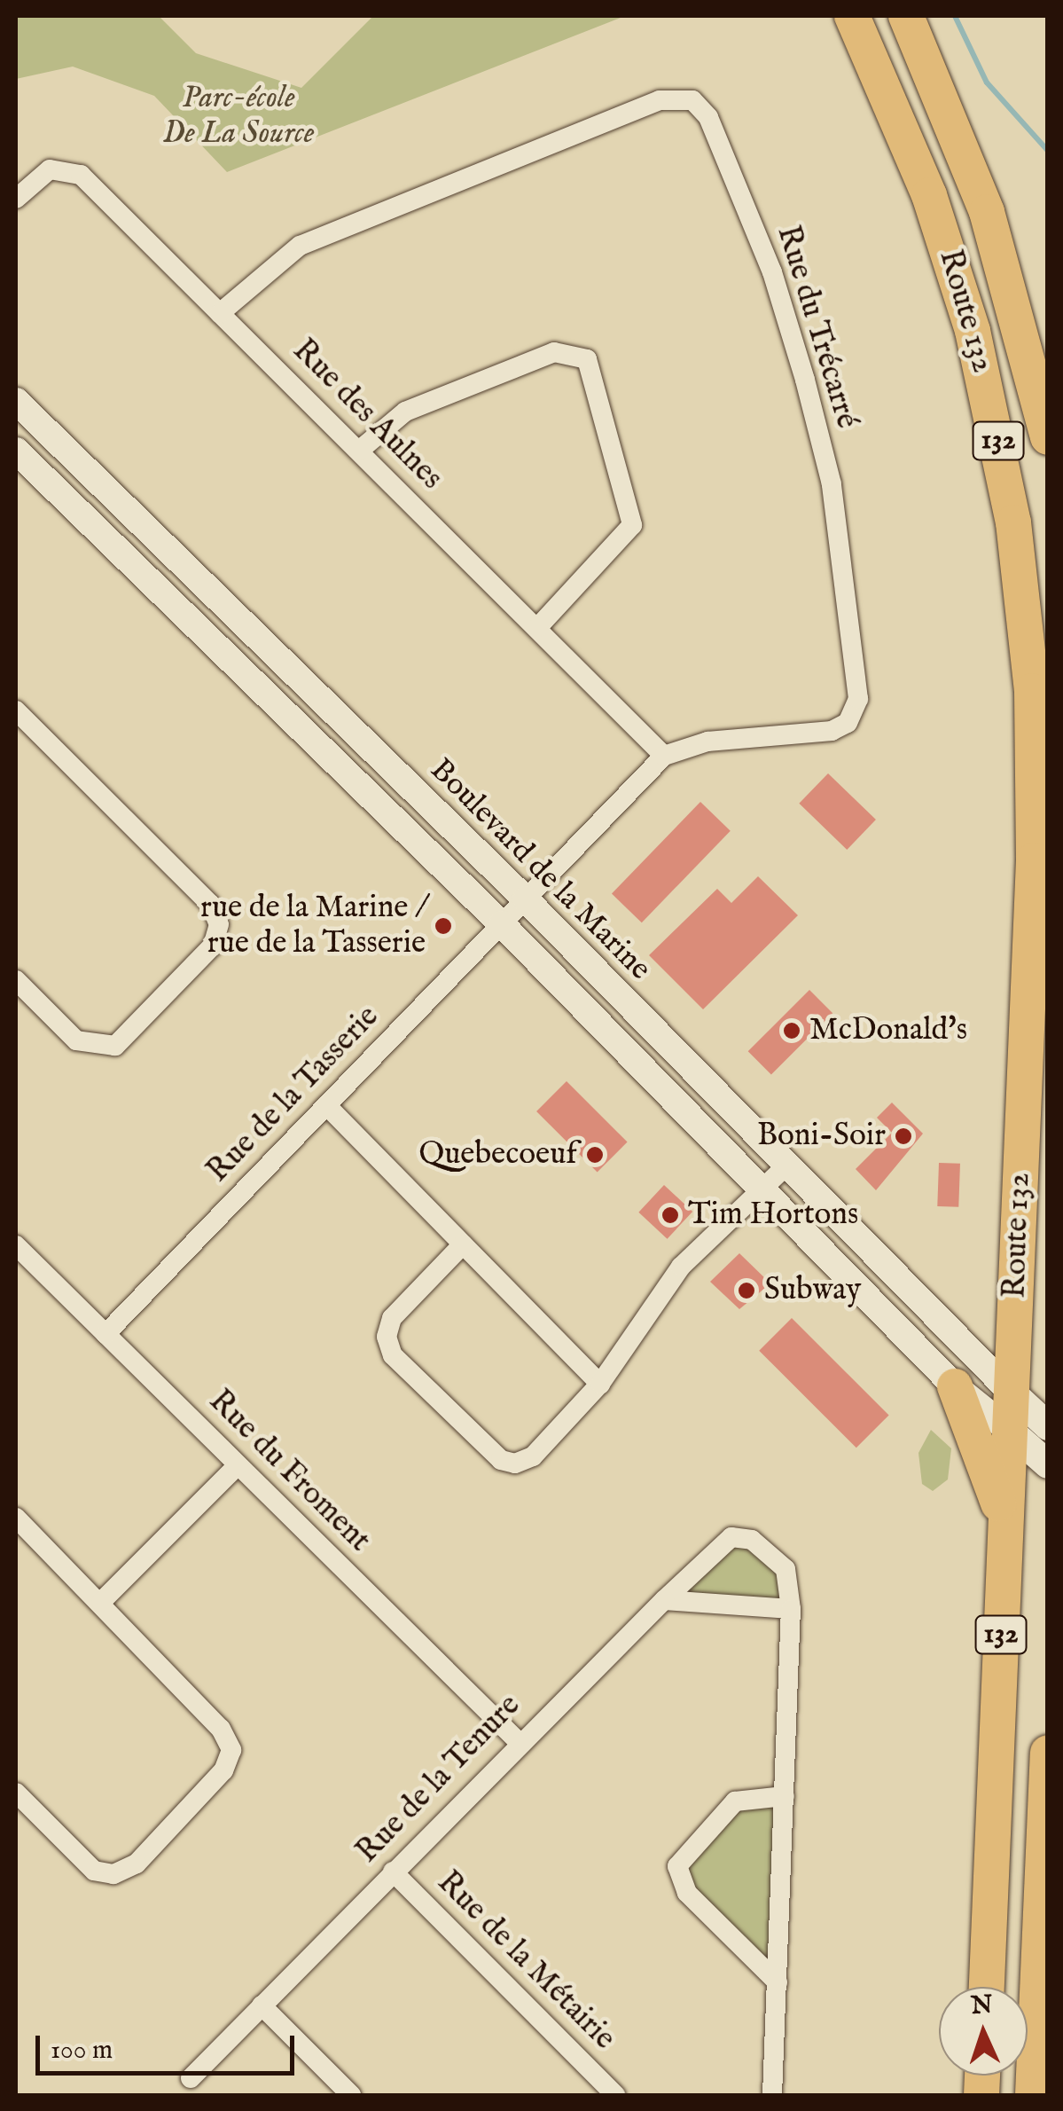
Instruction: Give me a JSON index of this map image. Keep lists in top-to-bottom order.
{
  "streets": {
    "highway": ["Route 132", "132"],
    "street": [
      "Rue du Trécarré",
      "Rue des Aulnes",
      "Boulevard de la Marine",
      "Rue de la Tasserie",
      "Rue du Froment",
      "Rue de la Tenure",
      "Rue de la Métairie"
    ]
  },
  "crossings": [
    ["Route 132", "Boulevard de la Marine"],
    ["Rue du Trécarré", "Rue des Aulnes"],
    ["Rue du Trécarré", "Boulevard de la Marine"],
    ["Rue du Trécarré", "Rue de la Tasserie"],
    ["Boulevard de la Marine", "Rue de la Tasserie"],
    ["Rue de la Tasserie", "Rue du Froment"],
    ["Rue du Froment", "Rue de la Tenure"],
    ["Rue de la Tenure", "Rue de la Métairie"]
  ],
  "parks": ["Parc-école De La Source"],
  "places": [
    "rue de la Marine / rue de la Tasserie",
    "McDonald's",
    "Boni-Soir",
    "Quebecoeuf",
    "Tim Hortons",
    "Subway"
  ],
  "scale_bar": "100 m",
  "north": "top"
}
